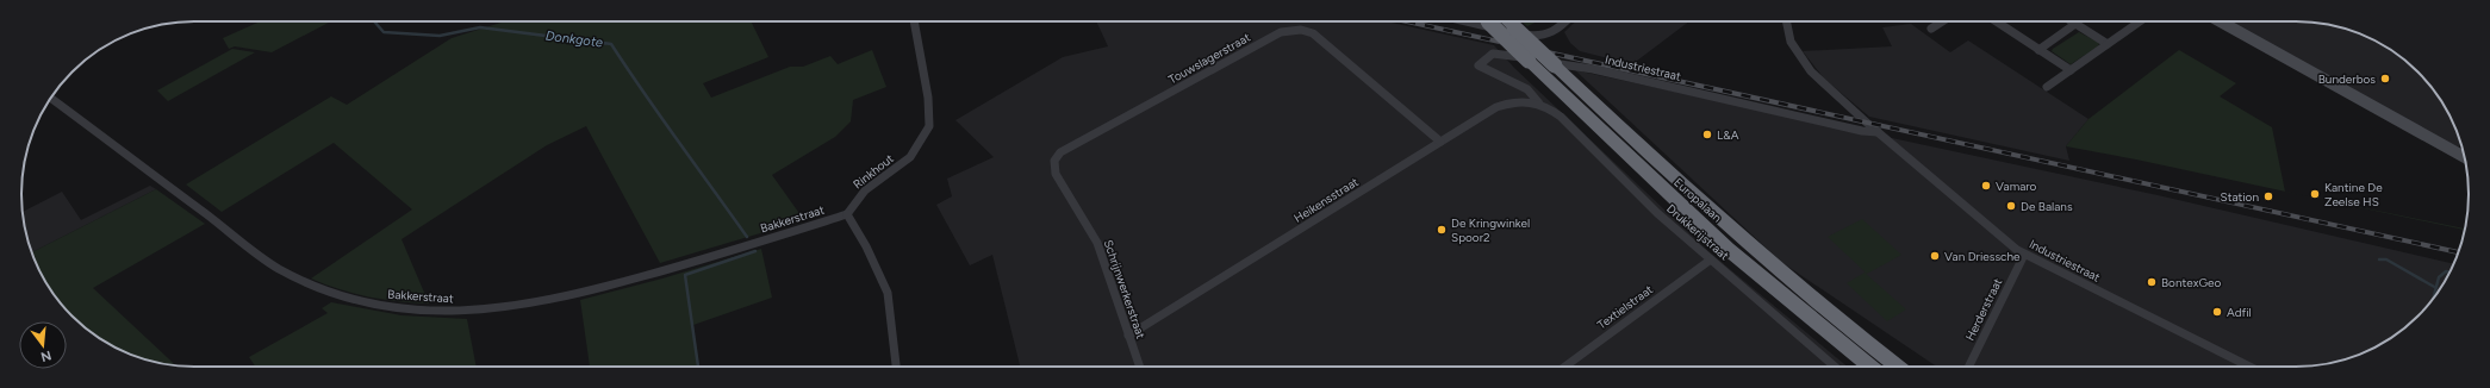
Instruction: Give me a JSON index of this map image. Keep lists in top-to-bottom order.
{
  "streets": {
    "highway": ["Europalaan"],
    "street": [
      "Touwslagerstraat",
      "Industriestraat",
      "Rinkhout",
      "Heikensstraat",
      "Bakkerstraat",
      "Drukkerijstraat",
      "Schrijnwerkerstraat",
      "Textielstraat",
      "Herderstraat"
    ]
  },
  "crossings": [
    ["Touwslagerstraat", "Heikensstraat"],
    ["Touwslagerstraat", "Schrijnwerkerstraat"],
    ["Industriestraat", "Heikensstraat"],
    ["Industriestraat", "Drukkerijstraat"],
    ["Industriestraat", "Herderstraat"],
    ["Rinkhout", "Bakkerstraat"],
    ["Heikensstraat", "Drukkerijstraat"],
    ["Heikensstraat", "Schrijnwerkerstraat"],
    ["Drukkerijstraat", "Textielstraat"]
  ],
  "water": ["Donkgote"],
  "places": [
    "Bunderbos",
    "L&A",
    "Vamaro",
    "Kantine De Zeelse HS",
    "Station",
    "De Balans",
    "De Kringwinkel Spoor2",
    "Van Driessche",
    "BontexGeo",
    "Adfil"
  ],
  "north": "bottom"
}
